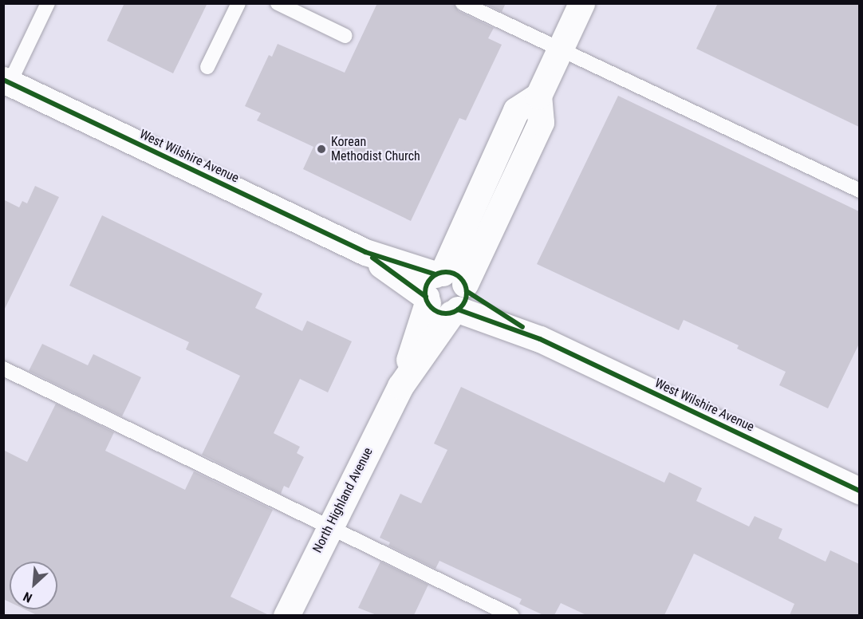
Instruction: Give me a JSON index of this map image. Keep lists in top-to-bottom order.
{
  "streets": {
    "street": ["West Wilshire Avenue", "North Highland Avenue"]
  },
  "crossings": [
    ["West Wilshire Avenue", "North Highland Avenue"]
  ],
  "places": ["Korean Methodist Church"],
  "north": "bottom left"
}
